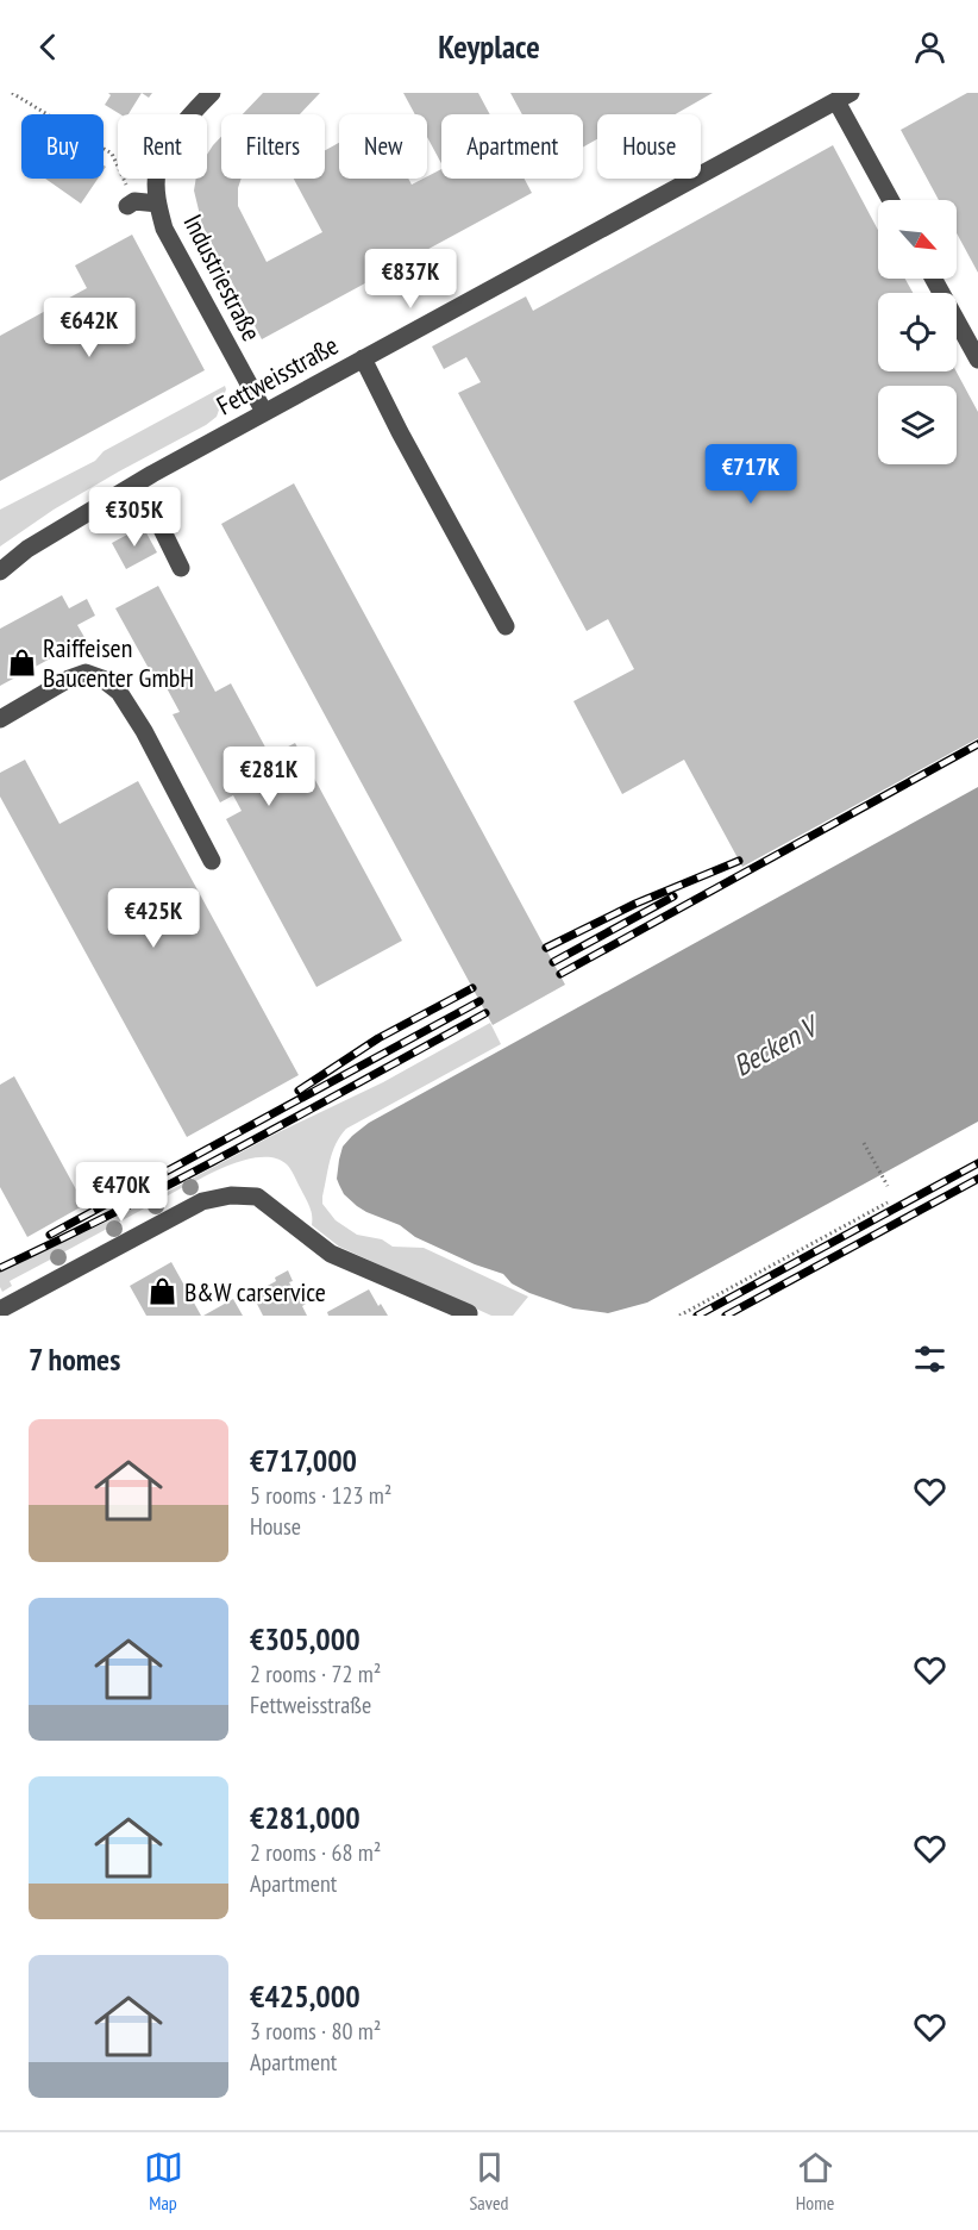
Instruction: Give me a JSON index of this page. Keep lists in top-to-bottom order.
{
  "streets": {
    "street": ["Industriestraße", "Fettweisstraße"]
  },
  "crossings": [
    ["Industriestraße", "Fettweisstraße"]
  ],
  "water": ["Becken V"],
  "places": {
    "shop": ["Raiffeisen Baucenter GmbH", "B&W carservice"]
  },
  "north": "bottom right",
  "page": {
    "header": "Keyplace",
    "chip": [
      "Buy",
      "Rent",
      "Filters",
      "New",
      "Apartment",
      "House"
    ],
    "price": [
      "€837K",
      "€642K",
      "€717K",
      "€305K",
      "€281K",
      "€425K",
      "€470K"
    ],
    "heading": "7 homes",
    "list": [
      {
        "name": "€717,000",
        "note": "5 rooms · 123 m² · House"
      },
      {
        "name": "€305,000",
        "note": "2 rooms · 72 m² · Fettweisstraße"
      },
      {
        "name": "€281,000",
        "note": "2 rooms · 68 m² · Apartment"
      },
      {
        "name": "€425,000",
        "note": "3 rooms · 80 m² · Apartment"
      }
    ],
    "tabs": ["Map", "Saved", "Home"]
  }
}
